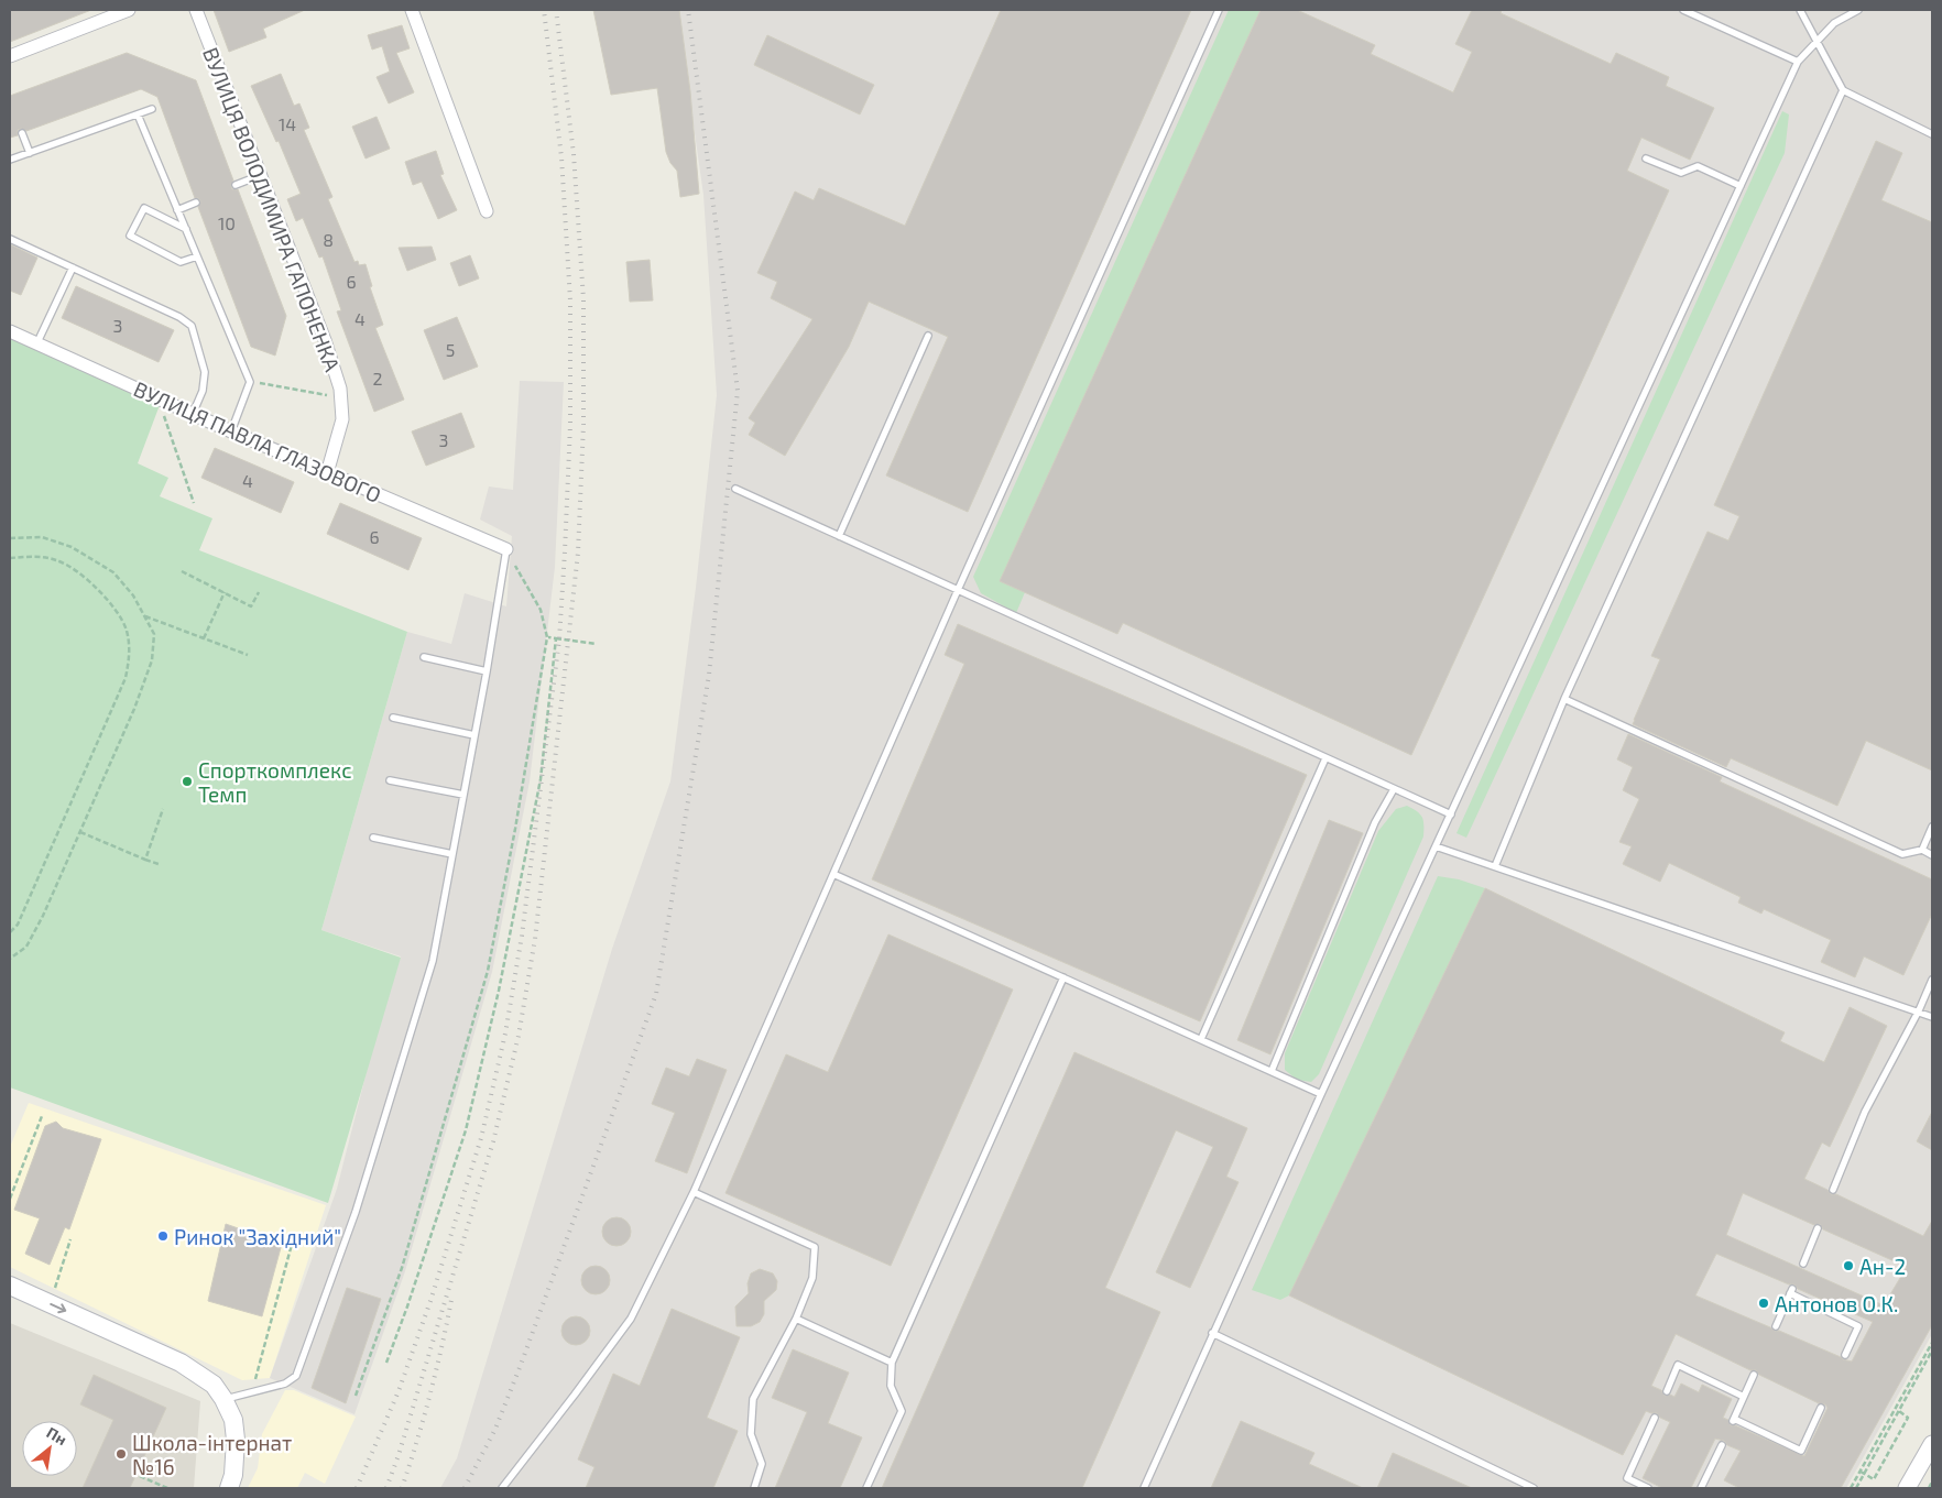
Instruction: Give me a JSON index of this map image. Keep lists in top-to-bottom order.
{
  "streets": {
    "street": ["ВУЛИЦЯ ВОЛОДИМИРА ГАПОНЕНКА", "ВУЛИЦЯ ПАВЛА ГЛАЗОВОГО"]
  },
  "crossings": [
    ["ВУЛИЦЯ ВОЛОДИМИРА ГАПОНЕНКА", "ВУЛИЦЯ ПАВЛА ГЛАЗОВОГО"]
  ],
  "places": [
    "Спорткомплекс Темп",
    "Ринок \"Західний\"",
    "Ан-2",
    "Антонов О.К.",
    "Школа-інтернат №16"
  ],
  "house_numbers": [
    "14",
    "10",
    "8",
    "6",
    "4",
    "3",
    "5",
    "2",
    "3",
    "4",
    "6"
  ],
  "north": "top right"
}
